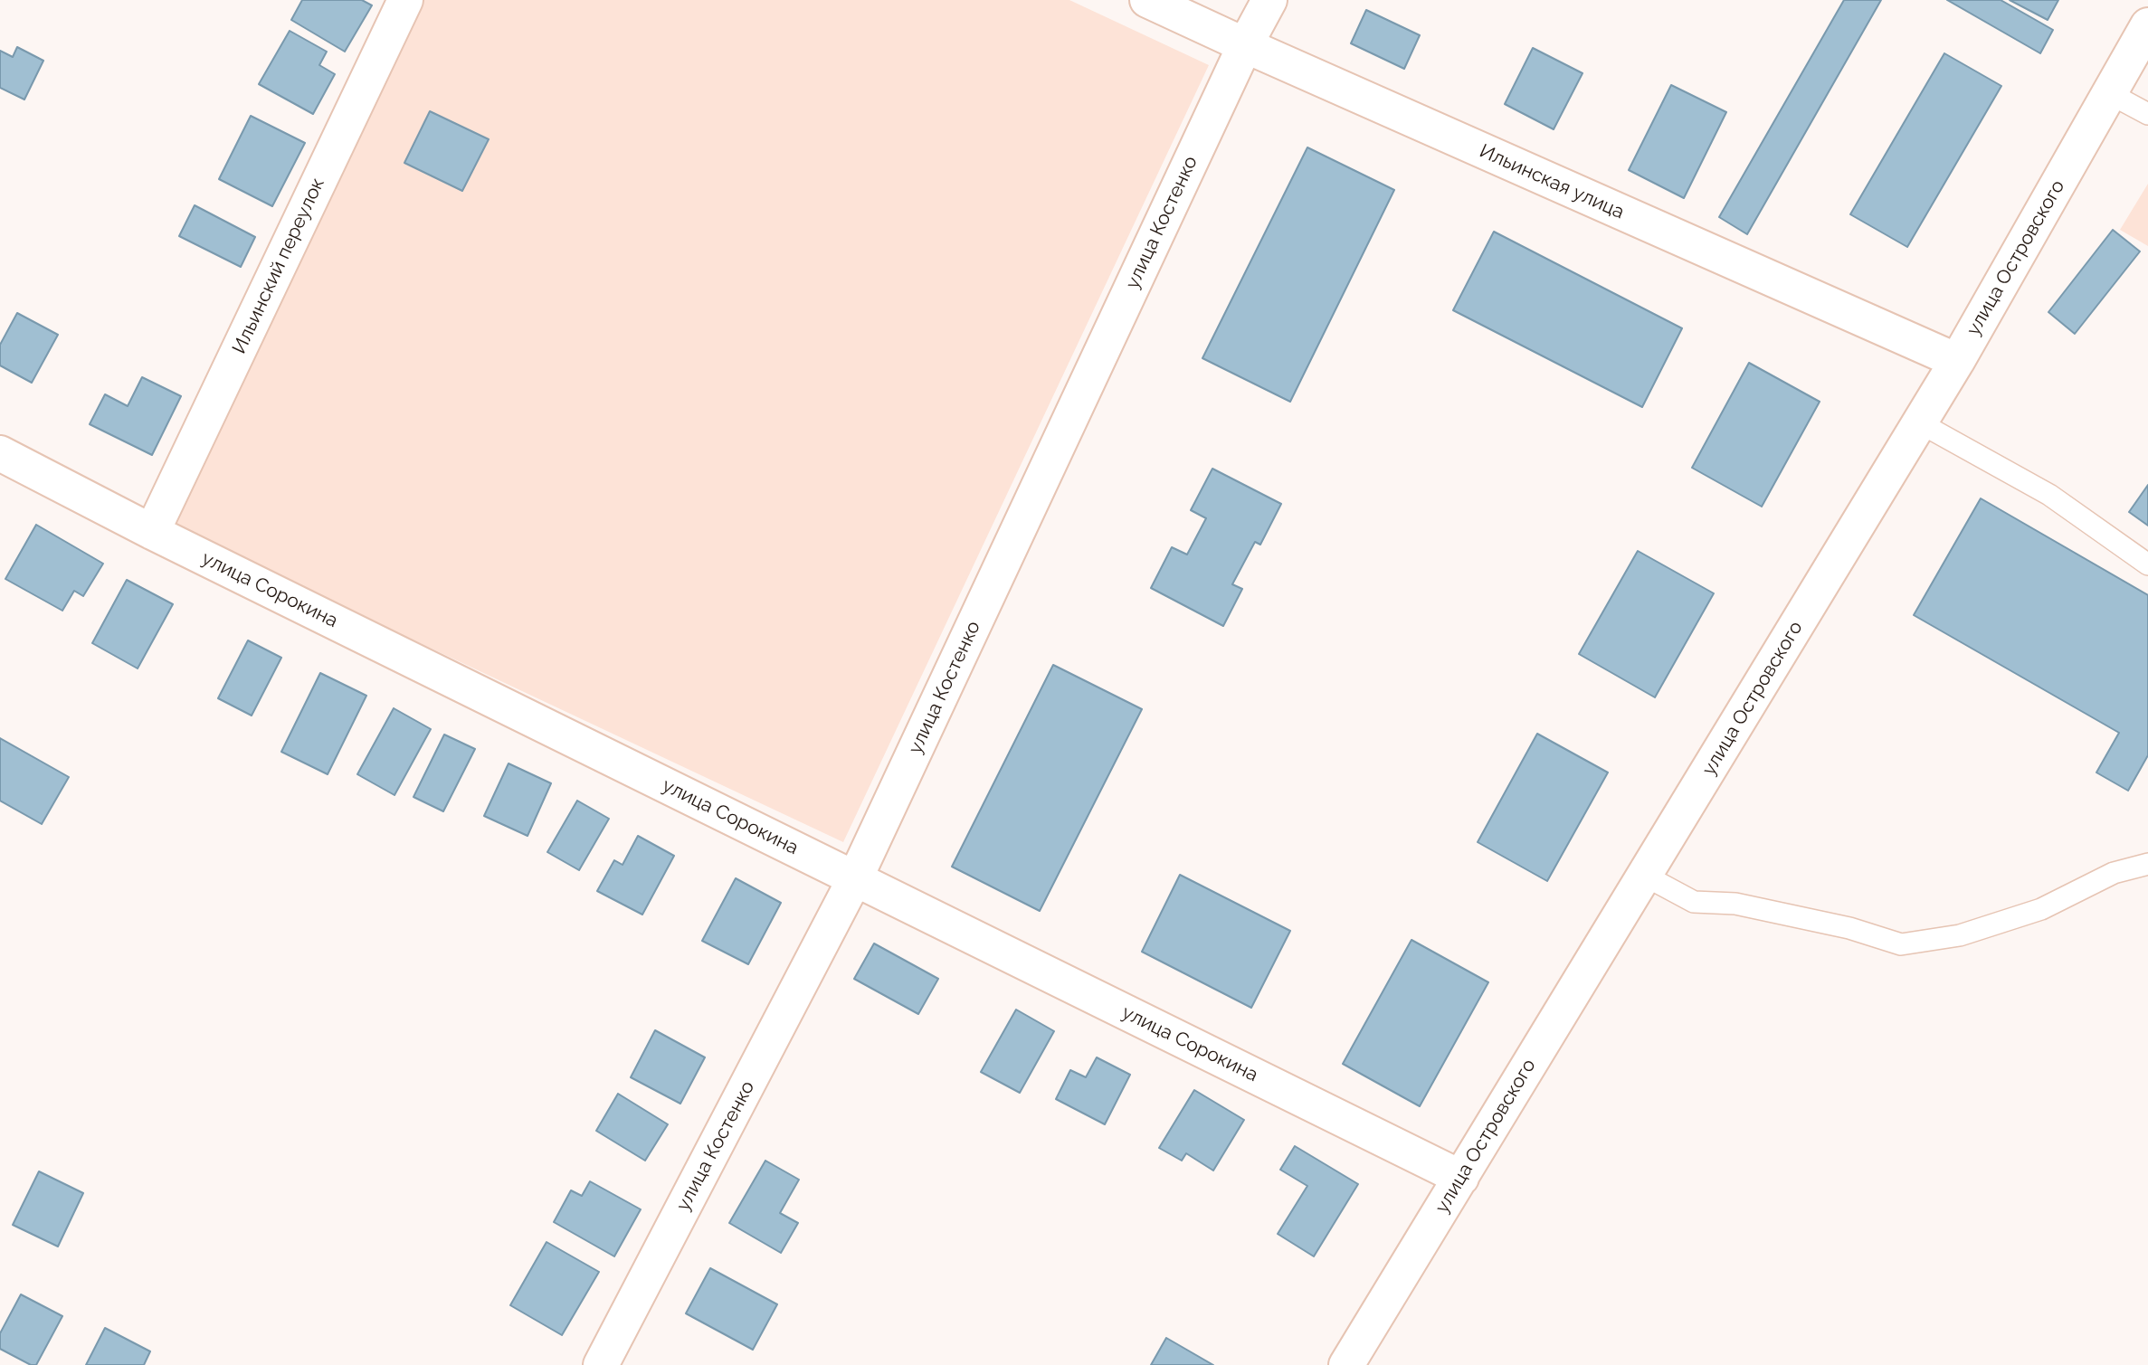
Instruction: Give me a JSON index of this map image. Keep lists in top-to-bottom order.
{
  "streets": {
    "street": [
      "Ильинская улица",
      "улица Костенко",
      "улица Островского",
      "Ильинский переулок",
      "улица Сорокина"
    ]
  },
  "crossings": [
    ["Ильинская улица", "улица Костенко"],
    ["Ильинская улица", "улица Островского"],
    ["улица Костенко", "улица Сорокина"],
    ["улица Островского", "улица Сорокина"],
    ["Ильинский переулок", "улица Сорокина"]
  ]
}
